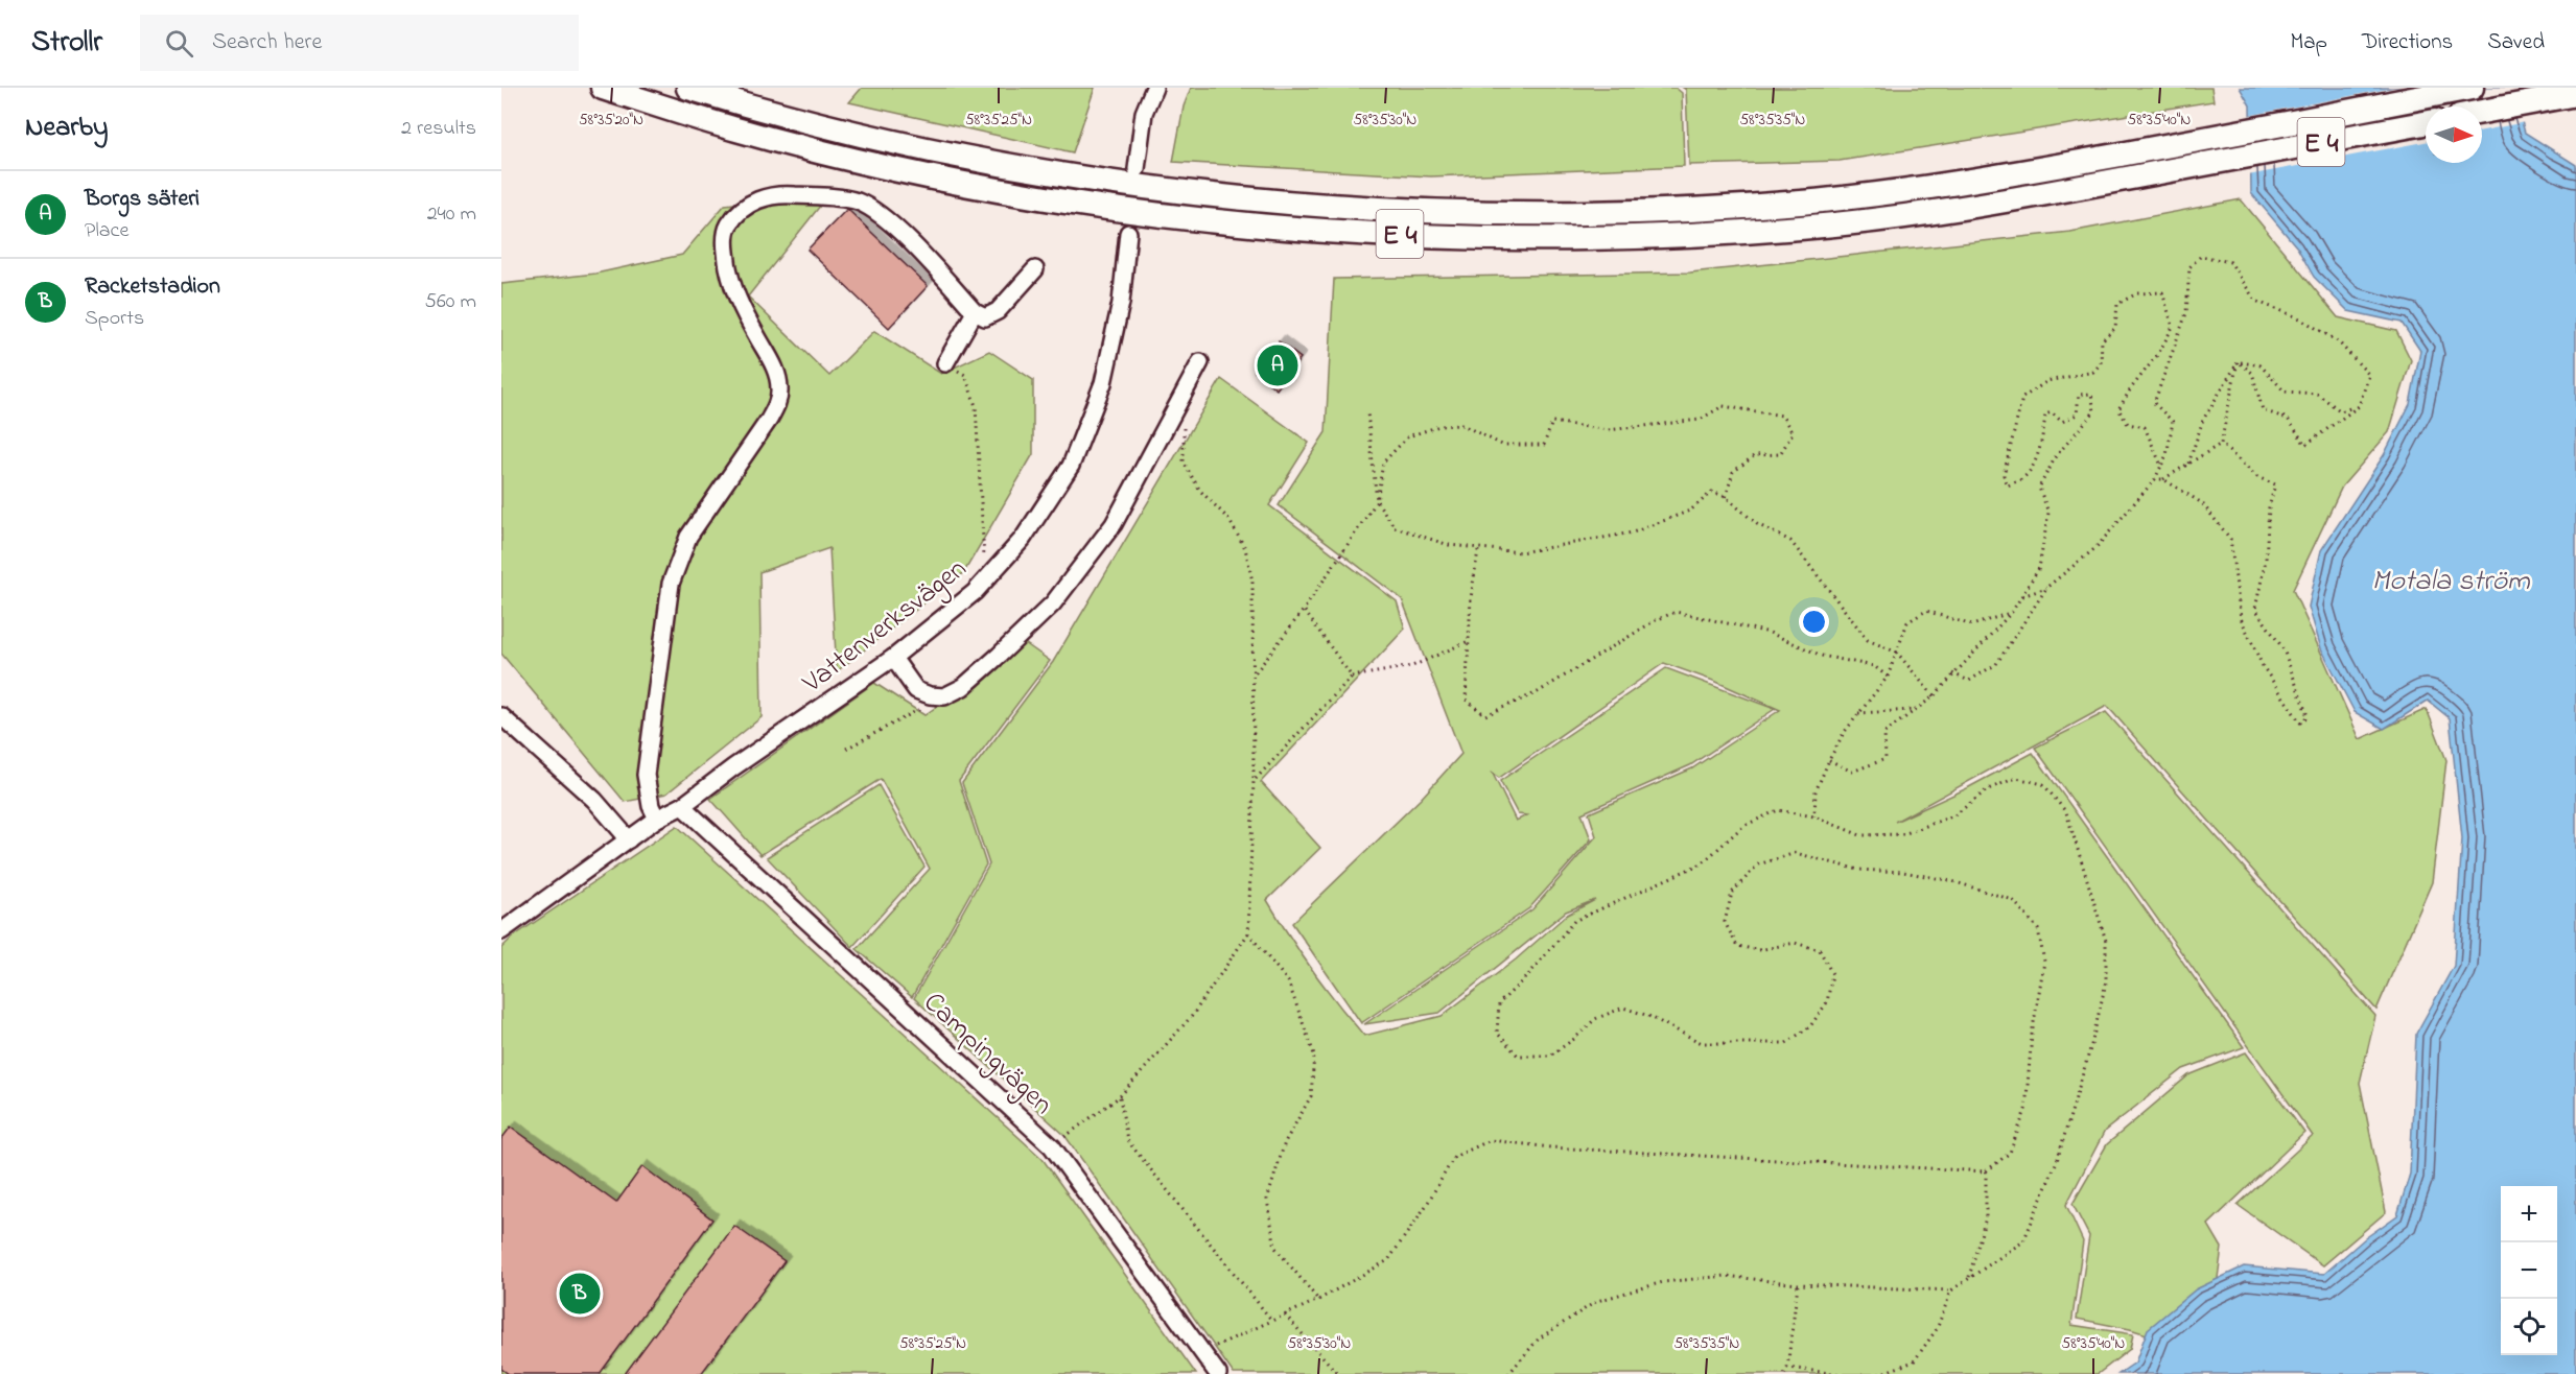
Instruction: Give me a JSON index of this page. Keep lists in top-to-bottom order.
{
  "streets": {
    "highway": ["E 4"],
    "street": ["Vattenverksvägen", "Campingvägen"]
  },
  "crossings": [
    ["Vattenverksvägen", "Campingvägen"]
  ],
  "water": ["Motala ström"],
  "north": "right",
  "page": {
    "header": "Strollr",
    "search": "Search here",
    "nav": ["Map", "Directions", "Saved"],
    "heading": ["Nearby", "2 results"],
    "list": [
      {
        "mark": "A",
        "name": "Borgs säteri",
        "note": "Place",
        "value": "240 m"
      },
      {
        "mark": "B",
        "name": "Racketstadion",
        "note": "Sports",
        "value": "560 m"
      }
    ],
    "pins": ["A", "B"],
    "map_buttons": ["+", "−"]
  },
  "coordinates": [
    "58°35'20\"N",
    "58°35'25\"N",
    "58°35'30\"N",
    "58°35'35\"N",
    "58°35'40\"N"
  ]
}
